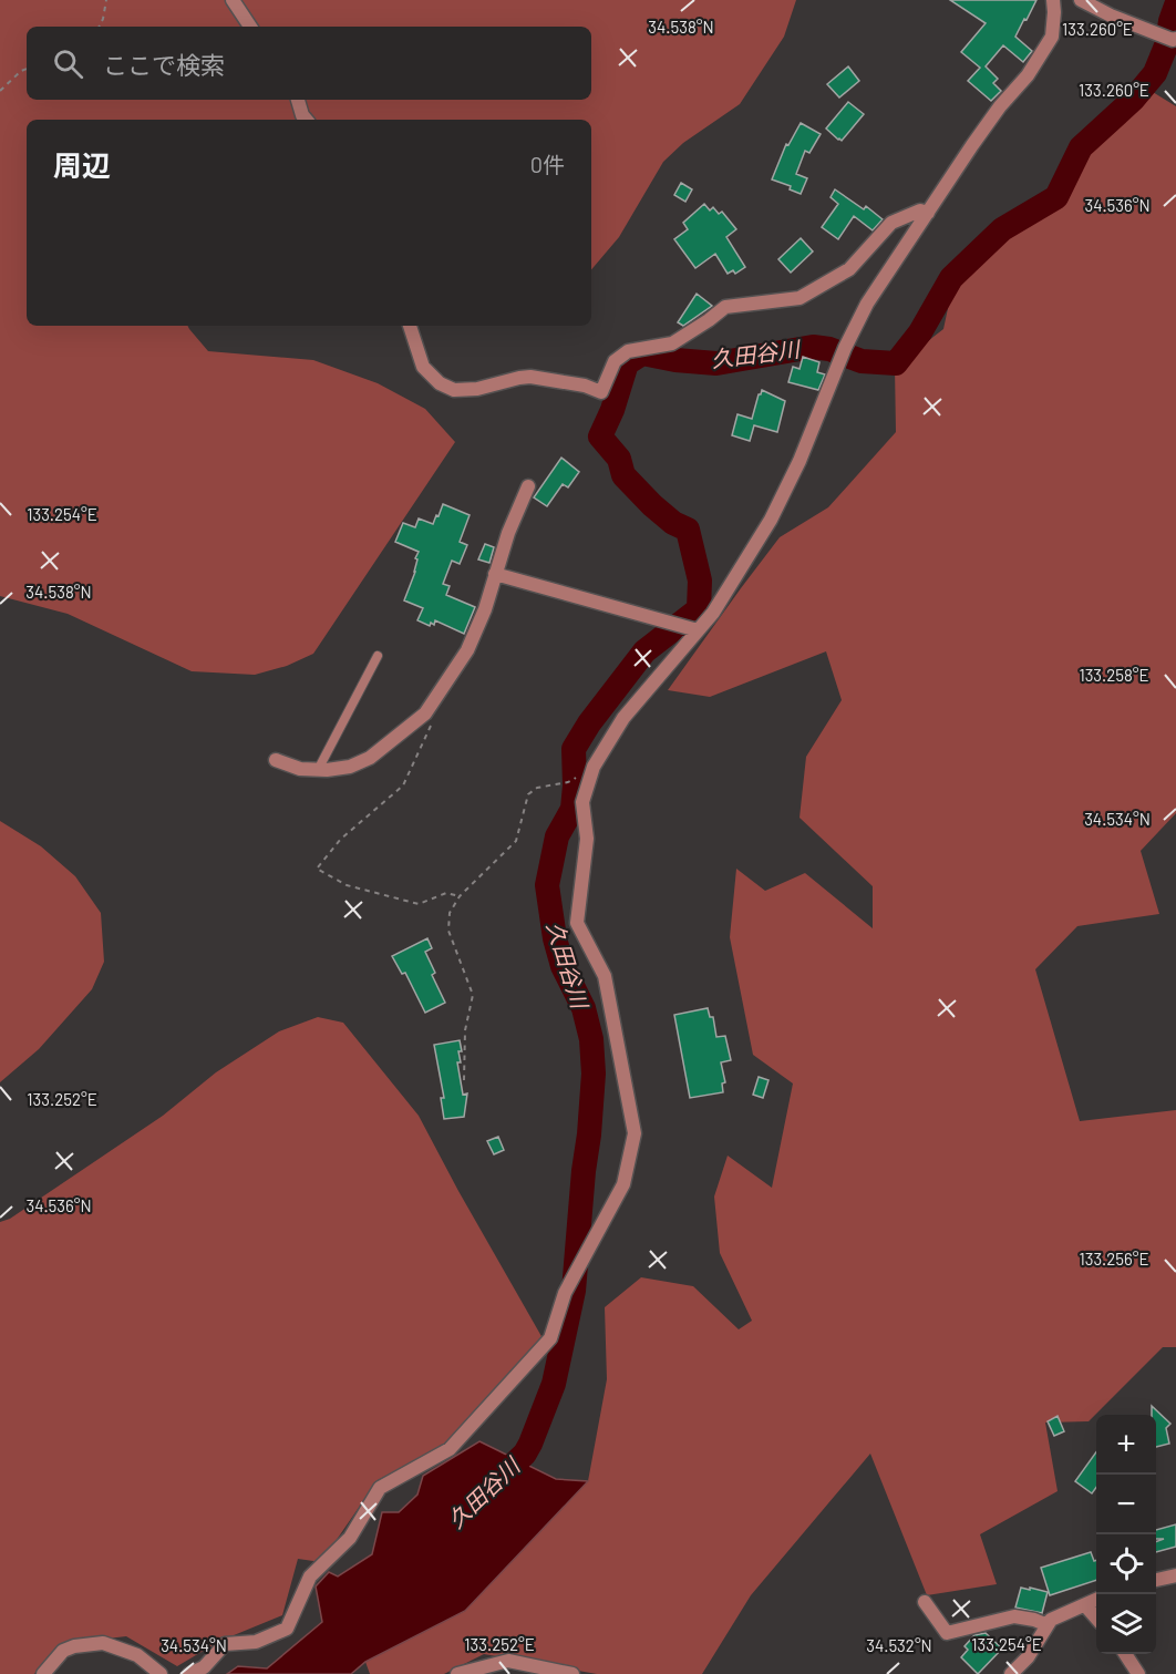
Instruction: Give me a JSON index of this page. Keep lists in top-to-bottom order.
{
  "water": ["久田谷川"],
  "page": {
    "search": "ここで検索",
    "heading": ["周辺", "0件"],
    "map_buttons": ["+", "−"]
  },
  "coordinates": [
    "34.538°N",
    "133.260°E",
    "34.536°N",
    "133.254°E",
    "133.258°E",
    "34.534°N",
    "133.252°E",
    "133.256°E",
    "34.532°N"
  ]
}
